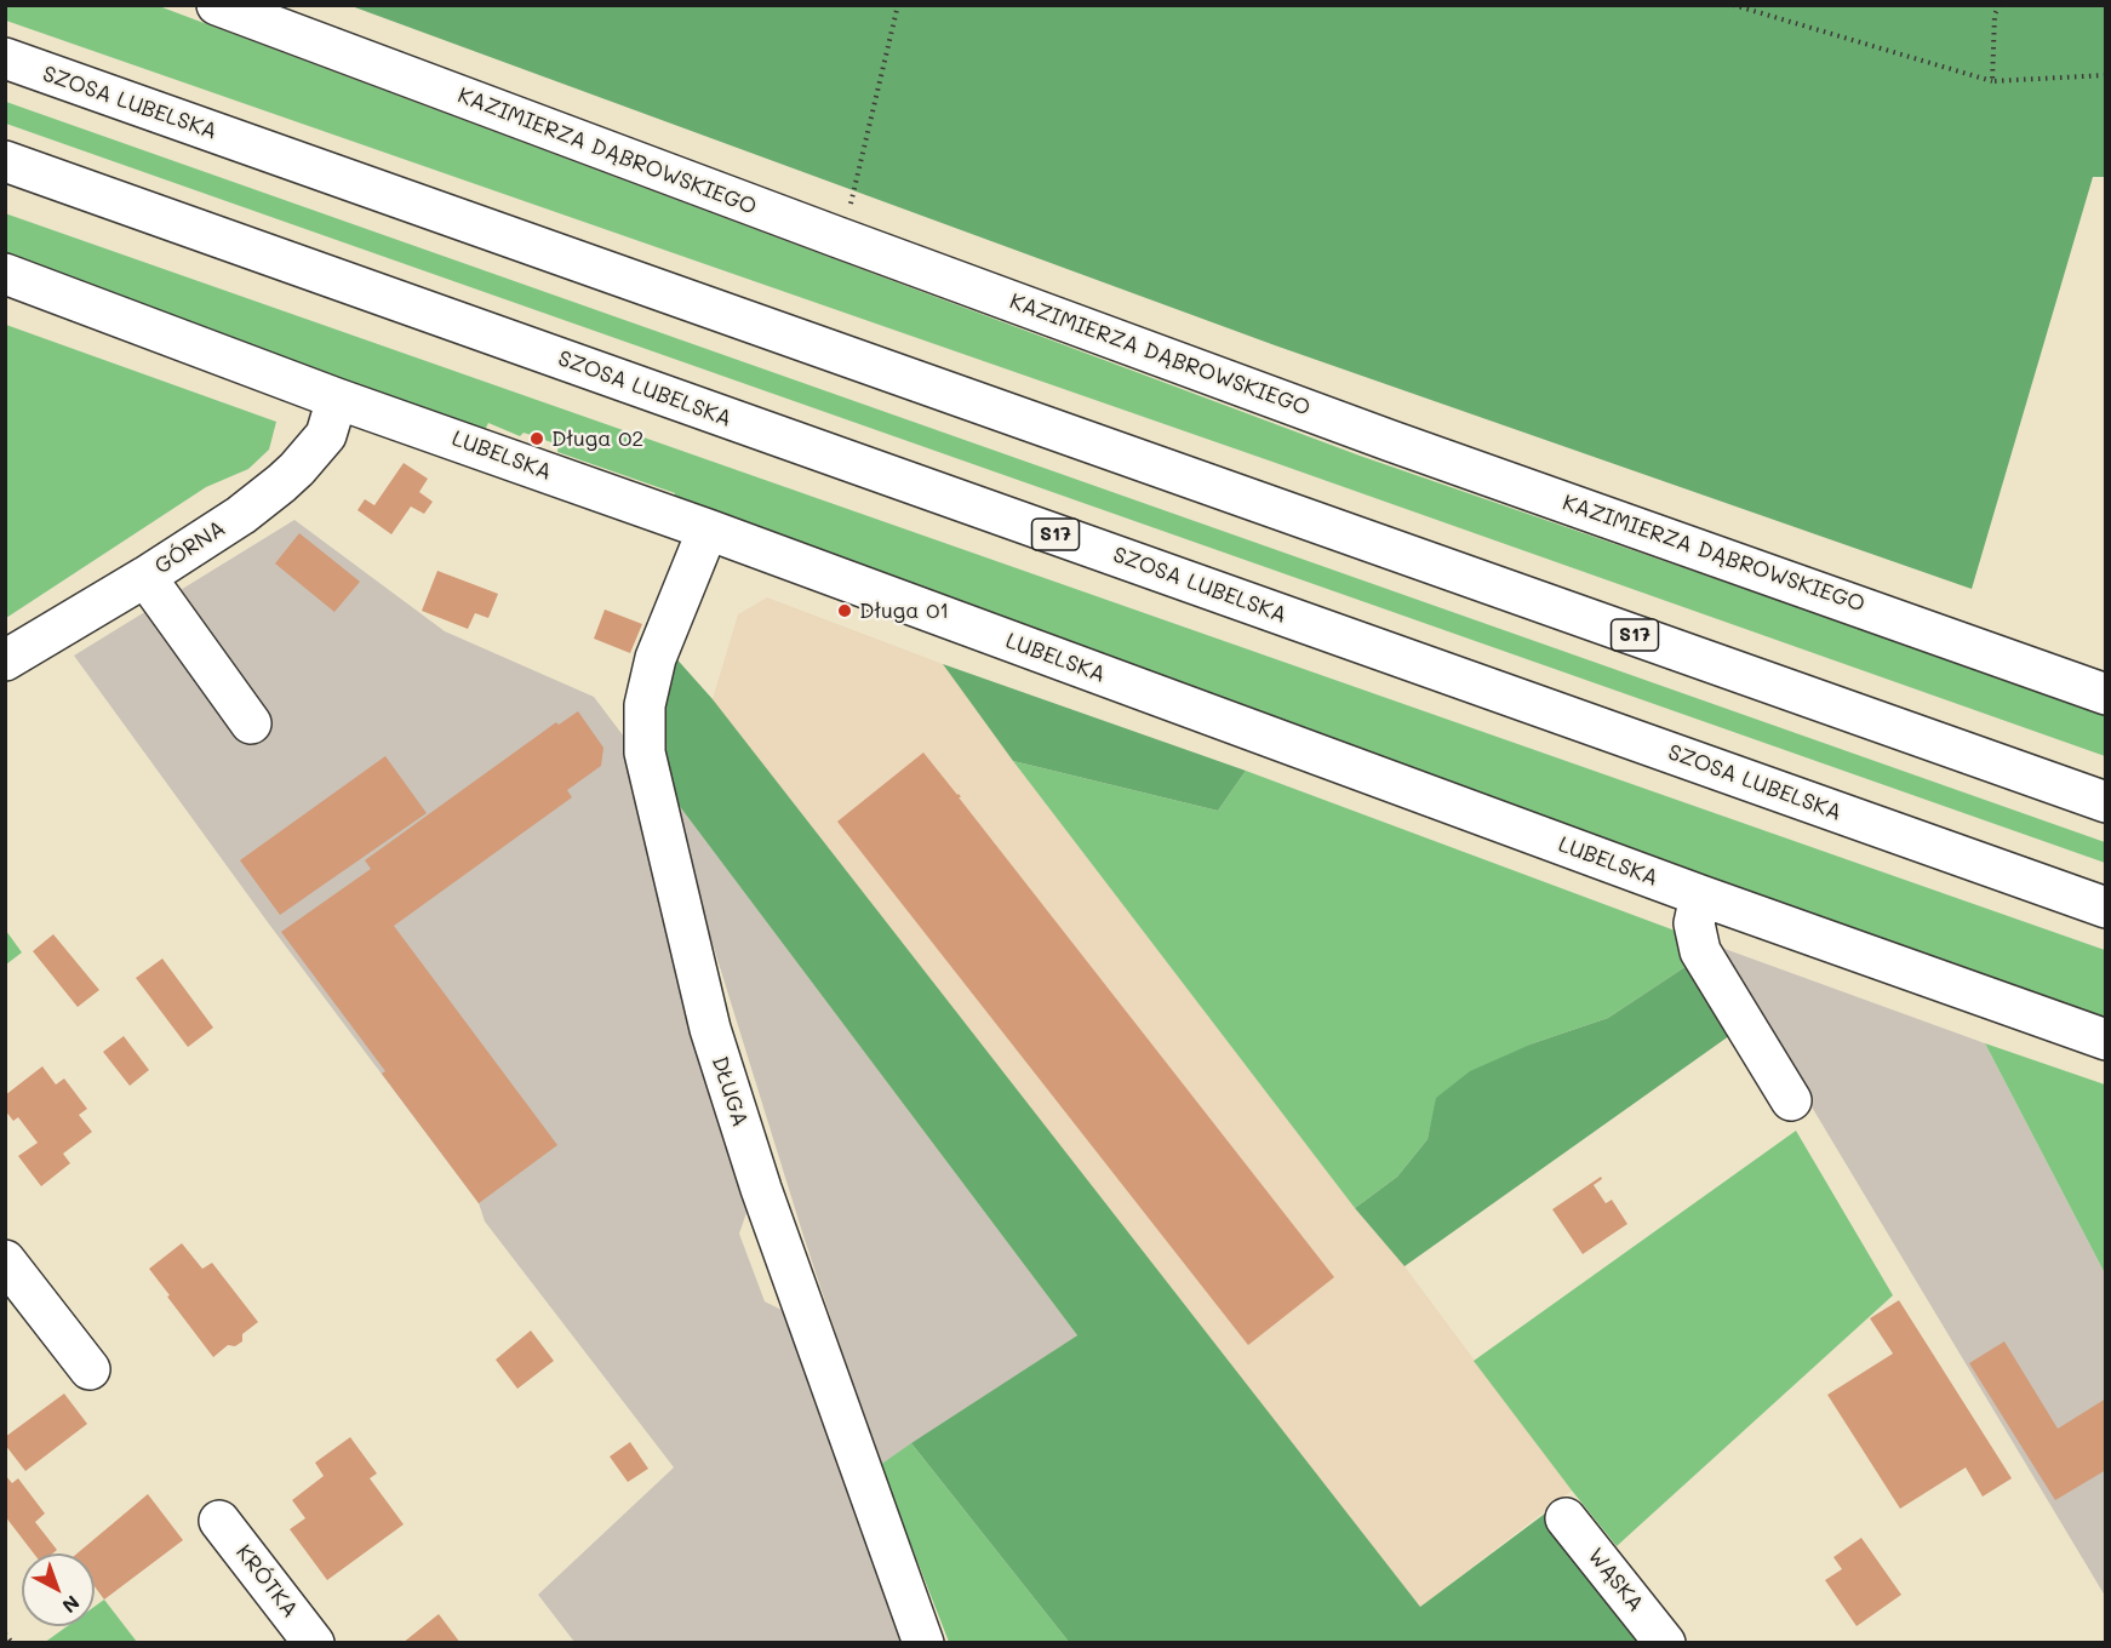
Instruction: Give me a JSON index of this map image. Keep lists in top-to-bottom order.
{
  "streets": {
    "main road": [
      "SZOSA LUBELSKA",
      "KAZIMIERZA DĄBROWSKIEGO",
      "LUBELSKA",
      "S17",
      "GÓRNA",
      "DŁUGA",
      "WĄSKA",
      "KRÓTKA"
    ]
  },
  "crossings": [
    ["LUBELSKA", "GÓRNA"],
    ["LUBELSKA", "DŁUGA"]
  ],
  "places": ["Długa 02", "Długa 01"],
  "north": "bottom right"
}
